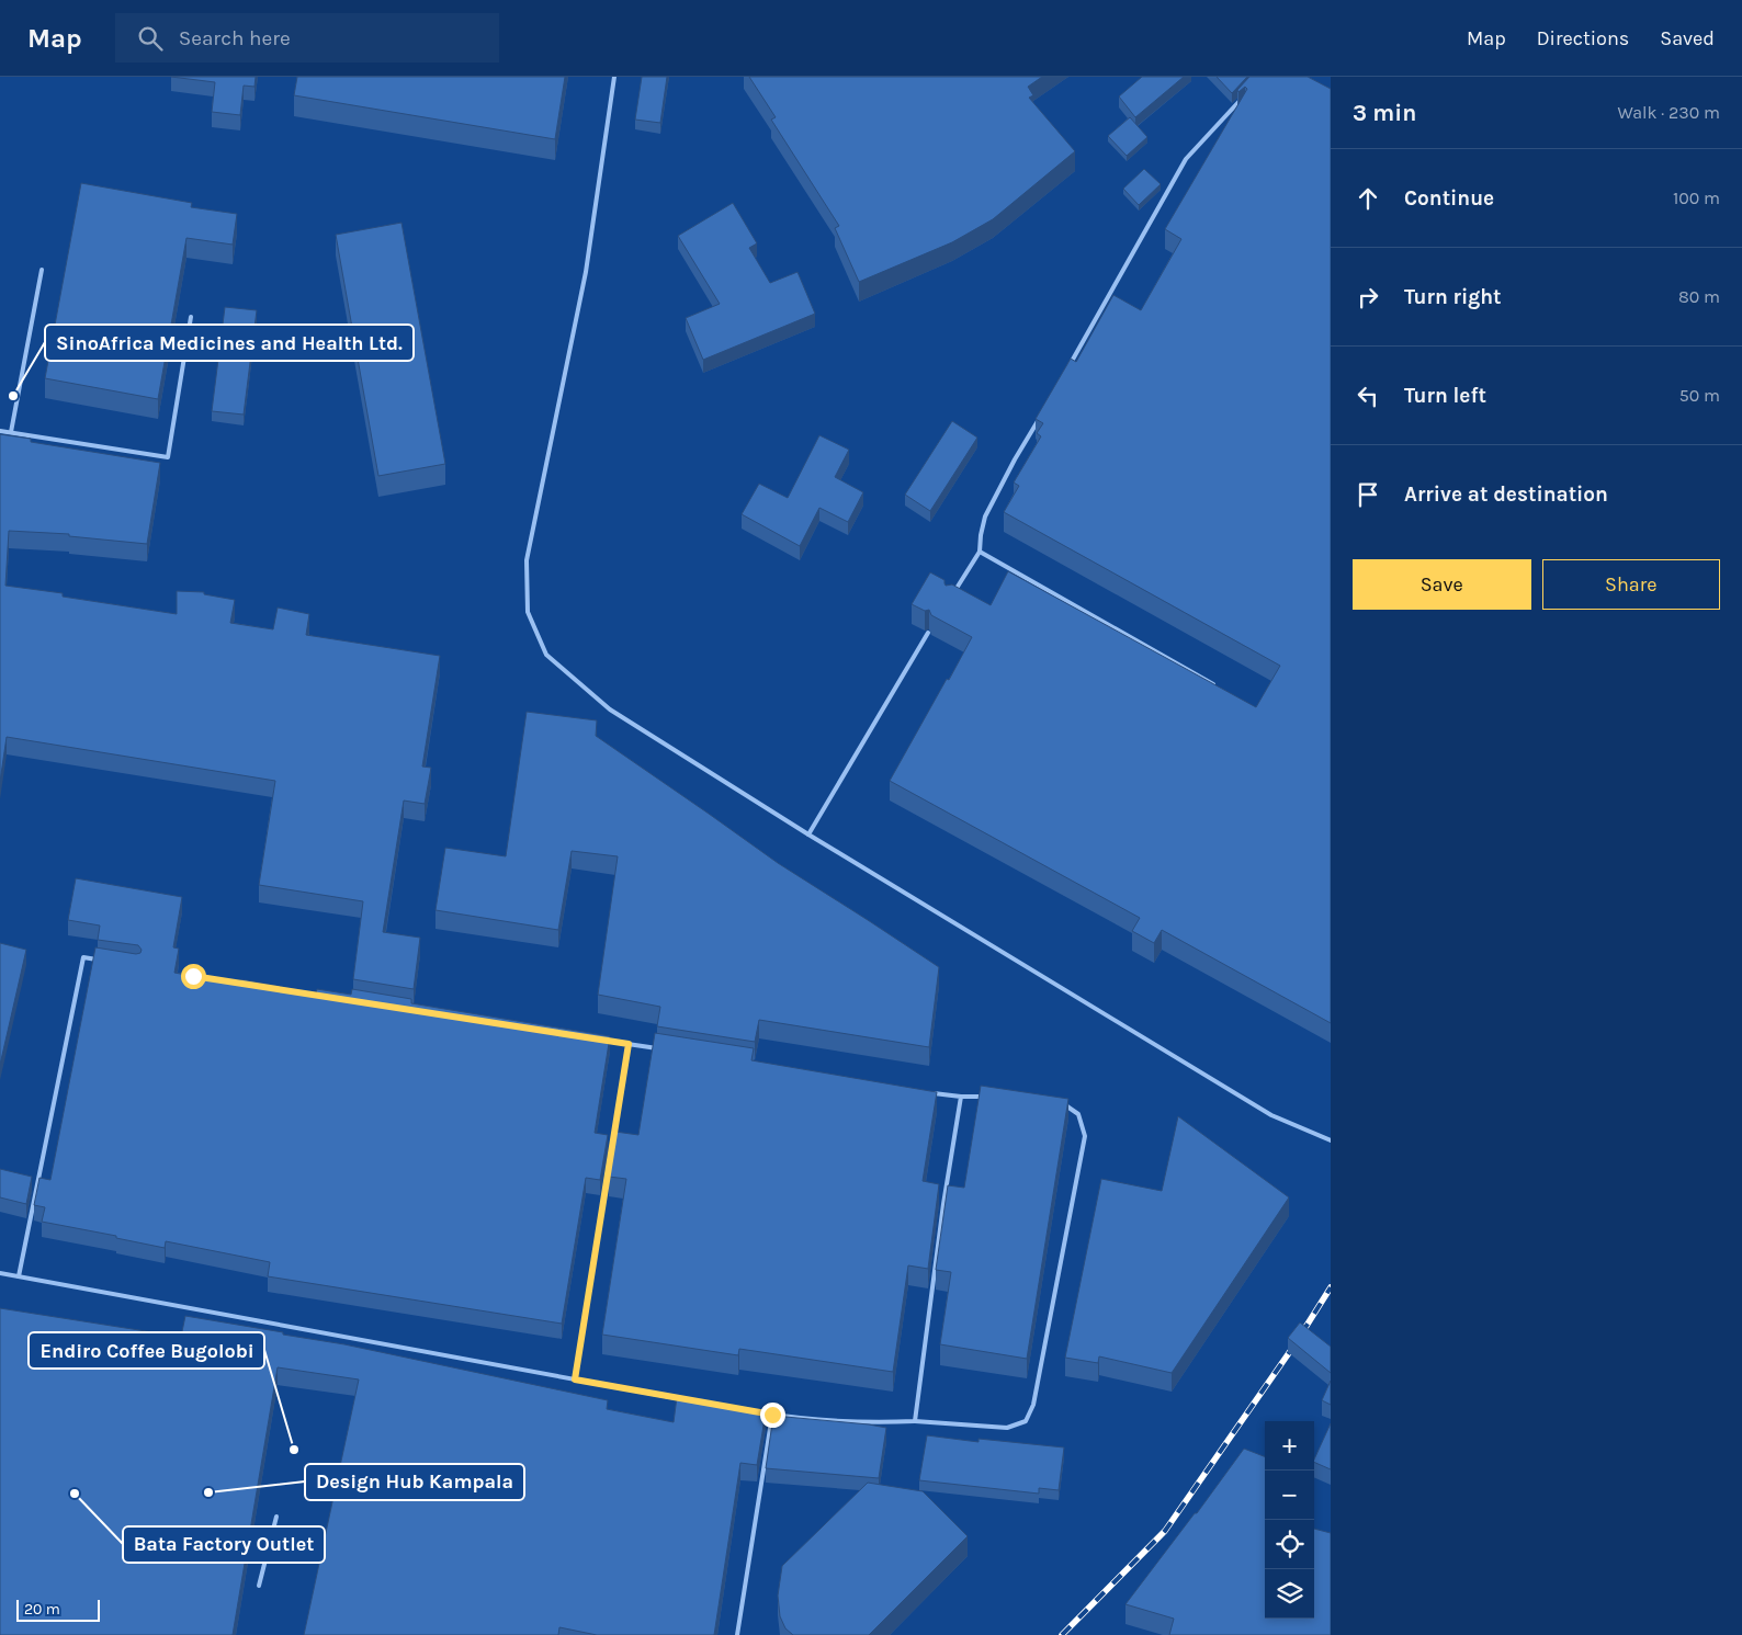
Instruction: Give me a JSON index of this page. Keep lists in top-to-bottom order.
{
  "places": [
    "SinoAfrica Medicines and Health Ltd.",
    "Endiro Coffee Bugolobi",
    "Design Hub Kampala",
    "Bata Factory Outlet"
  ],
  "scale_bar": "20 m",
  "page": {
    "header": "Map",
    "search": "Search here",
    "nav": ["Map", "Directions", "Saved"],
    "heading": ["3 min", "Walk · 230 m"],
    "list": [
      ["Continue", "100 m"],
      ["Turn right", "80 m"],
      ["Turn left", "50 m"],
      "Arrive at destination"
    ],
    "buttons": ["Save", "Share"],
    "map_buttons": ["+", "−"],
    "scale": "20 m"
  }
}
